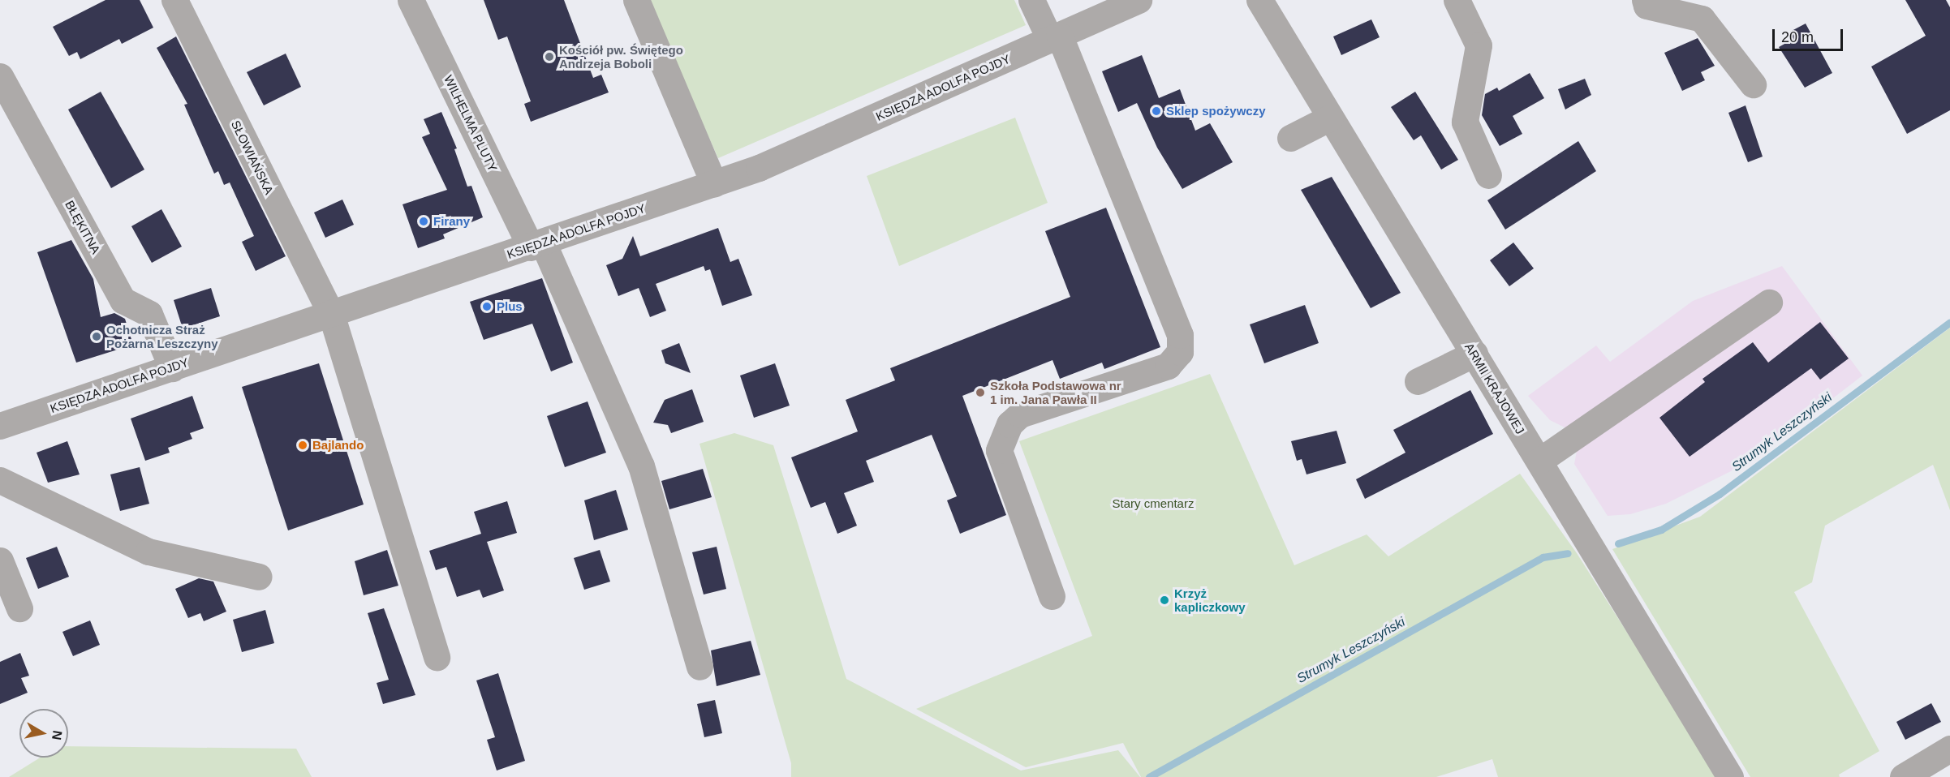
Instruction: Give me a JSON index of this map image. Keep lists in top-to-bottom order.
{
  "streets": {
    "street": [
      "KSIĘDZA ADOLFA POJDY",
      "WILHELMA PLUTY",
      "SŁOWIAŃSKA",
      "BŁĘKITNA",
      "ARMII KRAJOWEJ"
    ]
  },
  "crossings": [
    ["KSIĘDZA ADOLFA POJDY", "WILHELMA PLUTY"],
    ["KSIĘDZA ADOLFA POJDY", "SŁOWIAŃSKA"],
    ["KSIĘDZA ADOLFA POJDY", "BŁĘKITNA"]
  ],
  "water": ["Strumyk Leszczyński"],
  "parks": ["Stary cmentarz"],
  "places": [
    "Kościół pw. Świętego Andrzeja Boboli",
    "Sklep spożywczy",
    "Firany",
    "Plus",
    "Ochotnicza Straż Pożarna Leszczyny",
    "Szkoła Podstawowa nr 1 im. Jana Pawła II",
    "Bajlando",
    "Krzyż kapliczkowy"
  ],
  "scale_bar": "20 m",
  "north": "right"
}
